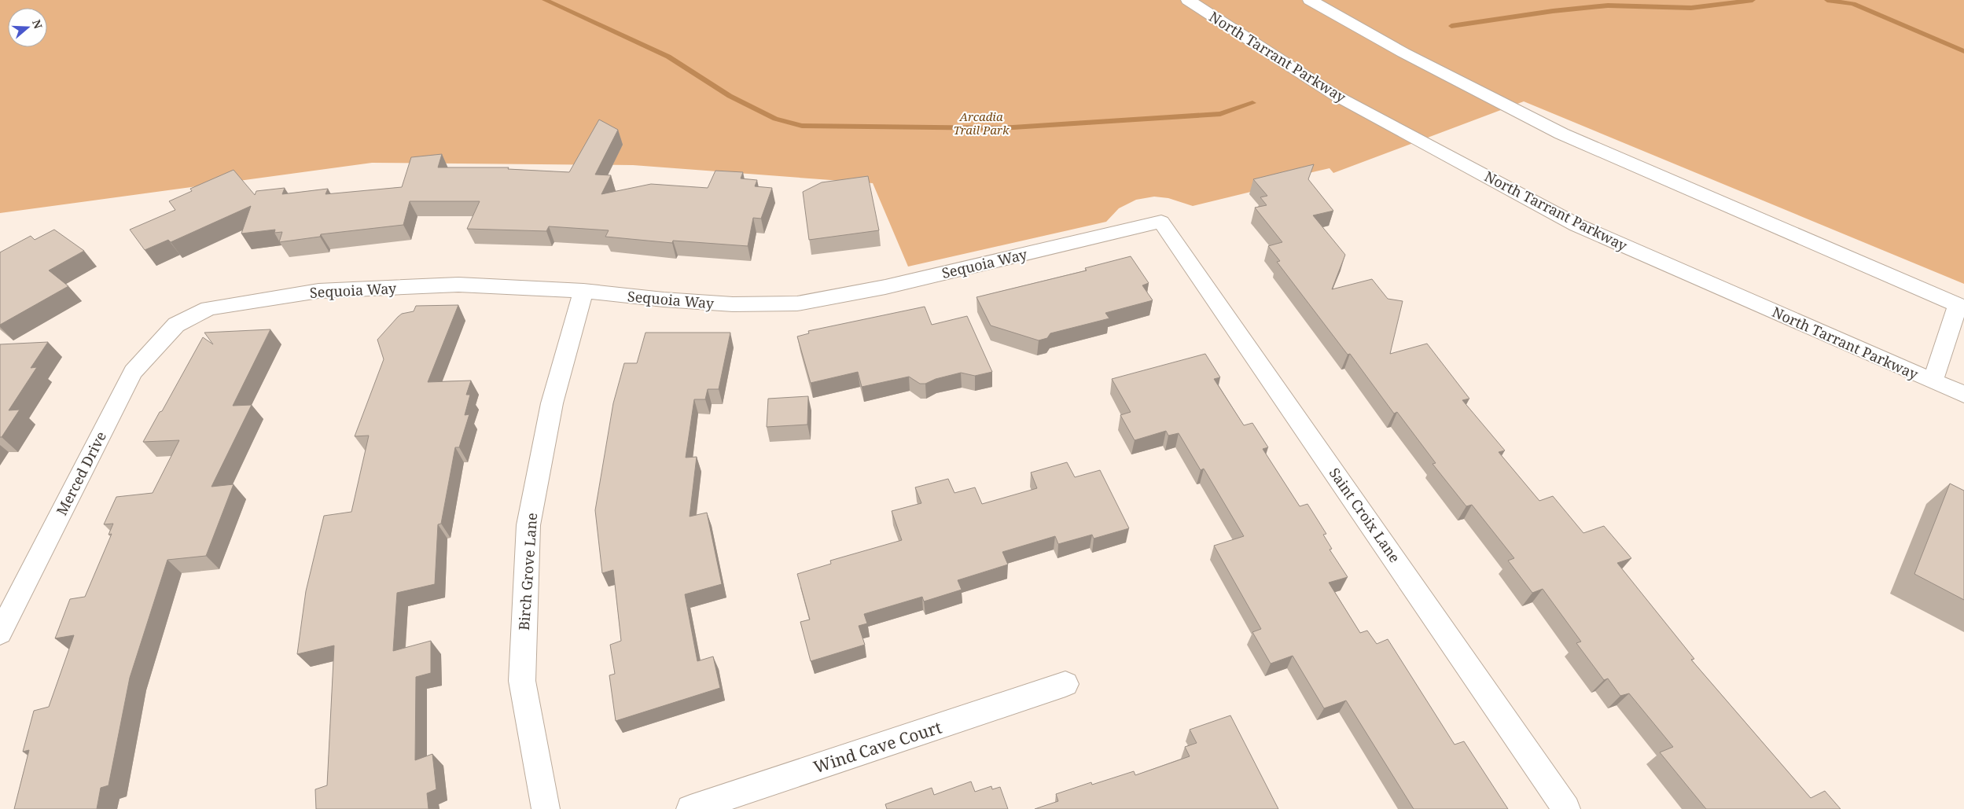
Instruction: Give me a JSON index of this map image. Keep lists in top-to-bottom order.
{
  "streets": {
    "street": [
      "North Tarrant Parkway",
      "Sequoia Way",
      "Merced Drive",
      "Saint Croix Lane",
      "Birch Grove Lane",
      "Wind Cave Court"
    ]
  },
  "crossings": [
    ["Sequoia Way", "Merced Drive"],
    ["Sequoia Way", "Saint Croix Lane"],
    ["Sequoia Way", "Birch Grove Lane"]
  ],
  "parks": ["Arcadia Trail Park"],
  "north": "right"
}
